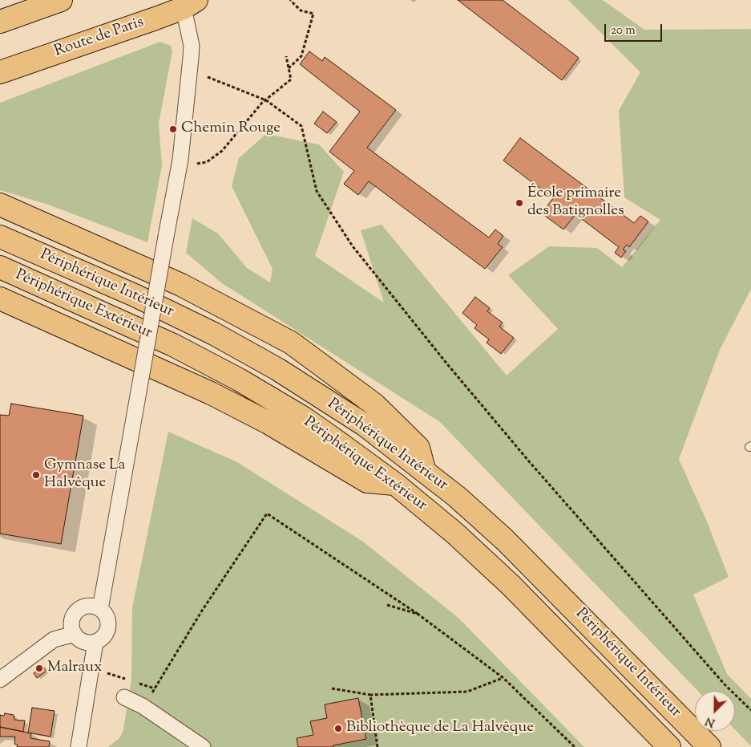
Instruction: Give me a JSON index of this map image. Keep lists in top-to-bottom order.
{
  "streets": {
    "main road": ["Route de Paris", "Périphérique Intérieur", "Périphérique Extérieur"]
  },
  "places": [
    "Chemin Rouge",
    "École primaire des Batignolles",
    "Gymnase La Halvêque",
    "Malraux",
    "Bibliothèque de La Halvêque"
  ],
  "scale_bar": "20 m",
  "north": "bottom left"
}
